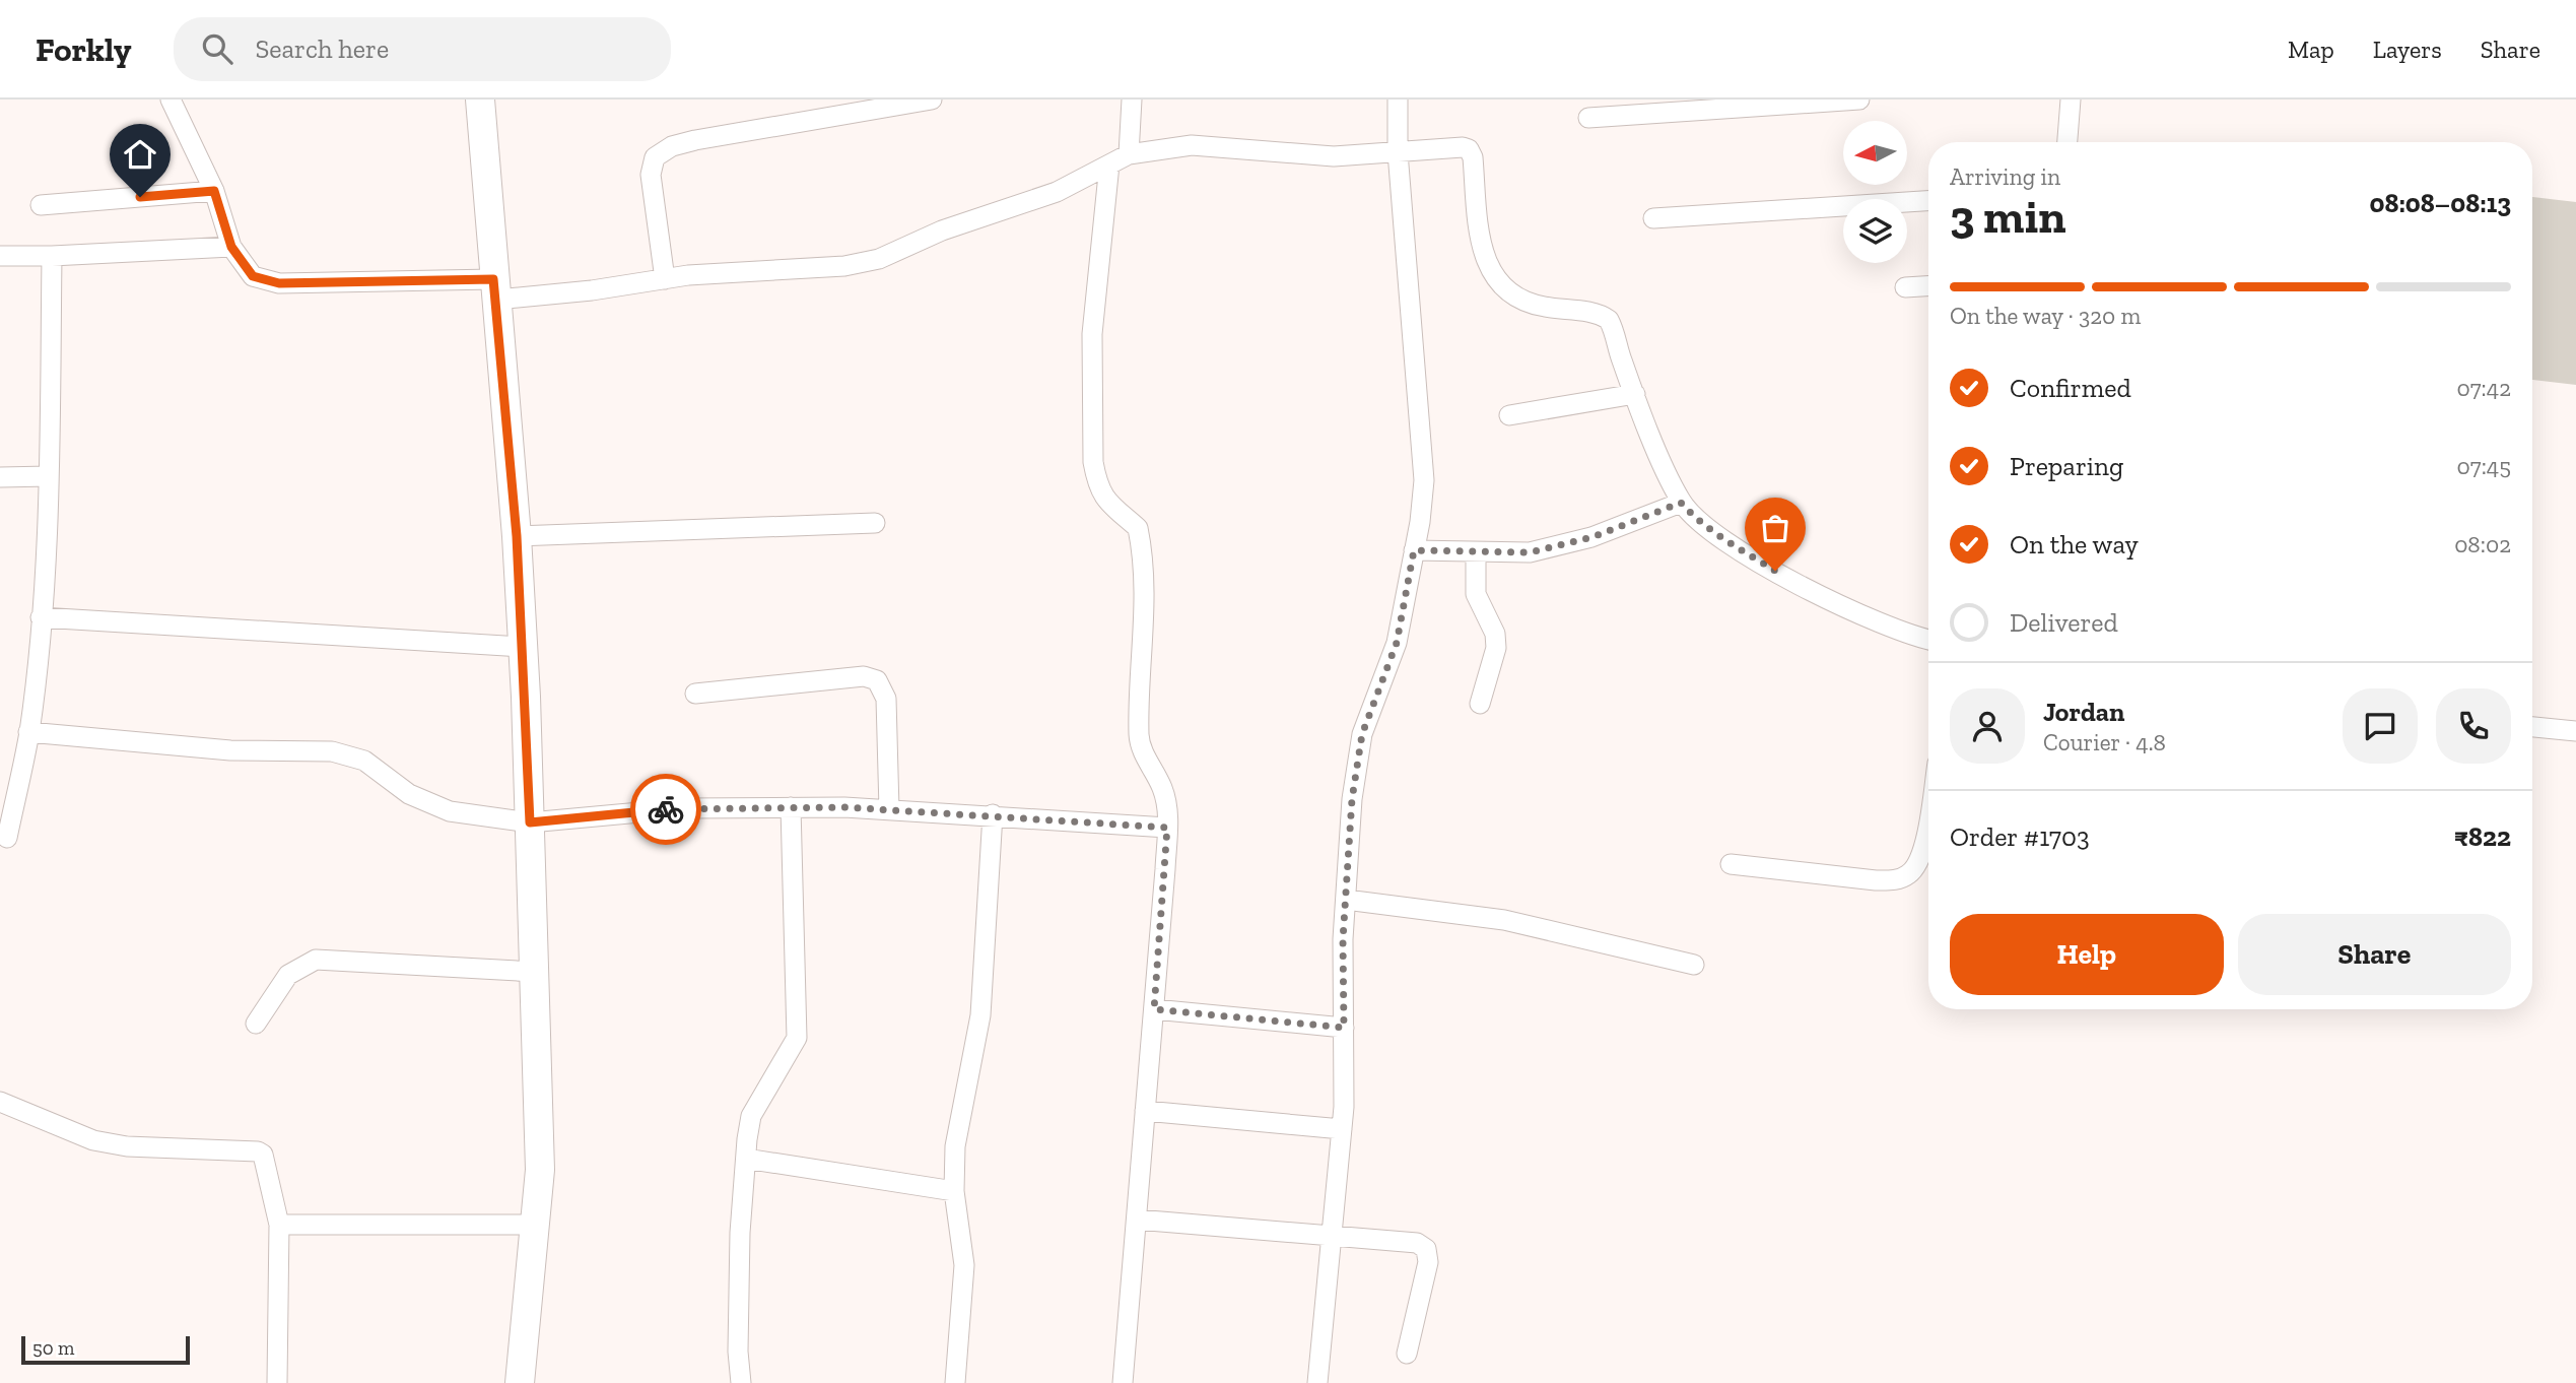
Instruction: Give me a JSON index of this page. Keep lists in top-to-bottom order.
{
  "scale_bar": "50 m",
  "north": "left",
  "page": {
    "header": "Forkly",
    "search": "Search here",
    "nav": ["Map", "Layers", "Share"],
    "heading": ["3 min", "Arriving in", "08:08–08:13"],
    "panel": [
      "Jordan",
      "Courier · 4.8",
      "Order #1703",
      "₹822"
    ],
    "bar": "On the way · 320 m",
    "list": [
      ["Confirmed", "07:42"],
      ["Preparing", "07:45"],
      ["On the way", "08:02"],
      "Delivered"
    ],
    "buttons": ["Help", "Share"],
    "scale": "50 m"
  }
}
